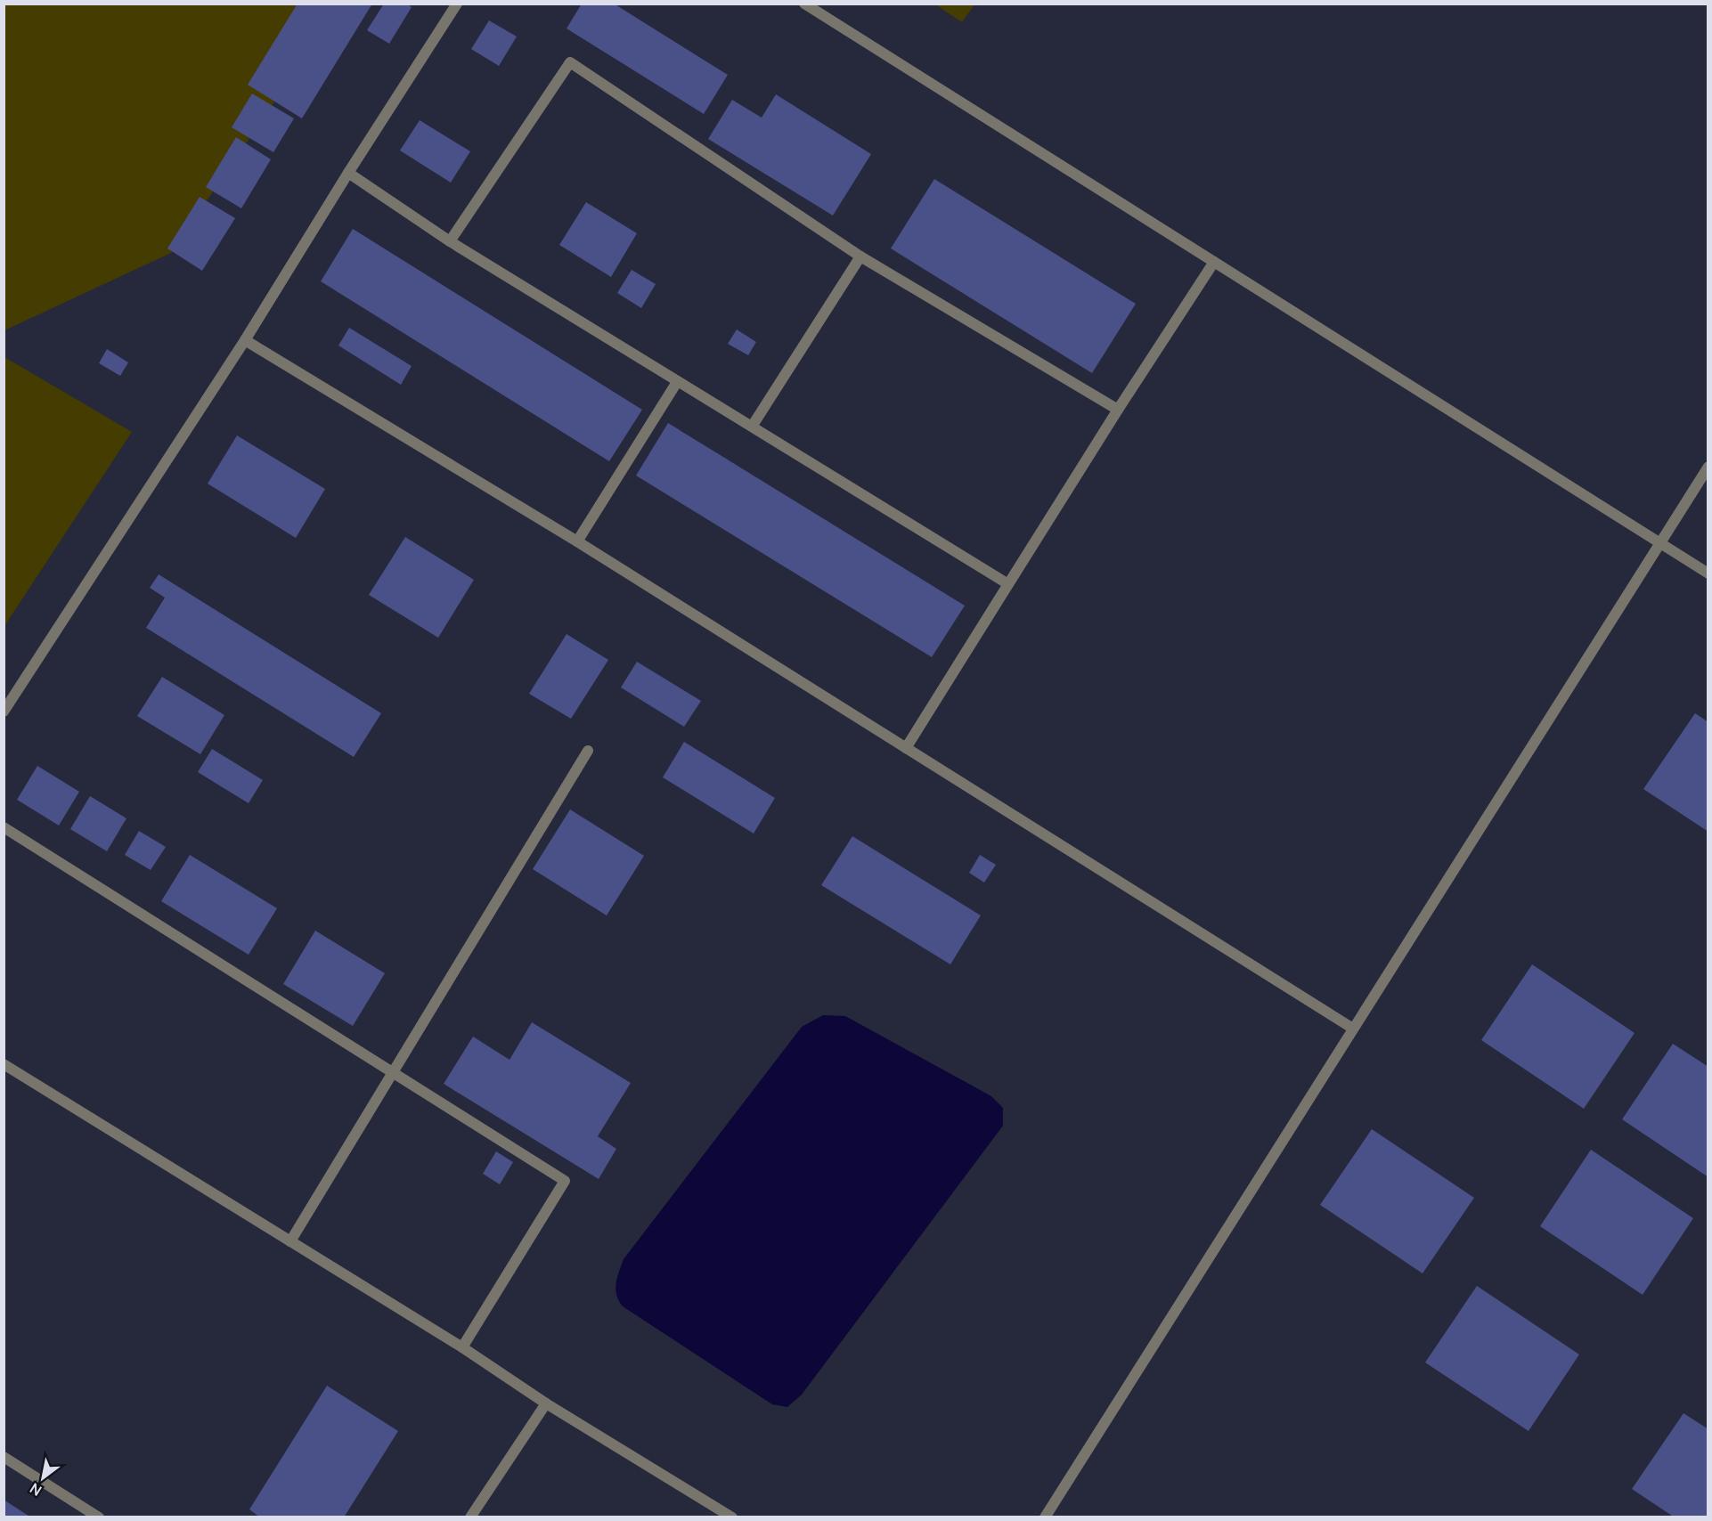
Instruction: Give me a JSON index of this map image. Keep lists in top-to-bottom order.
{
  "north": "bottom left"
}
